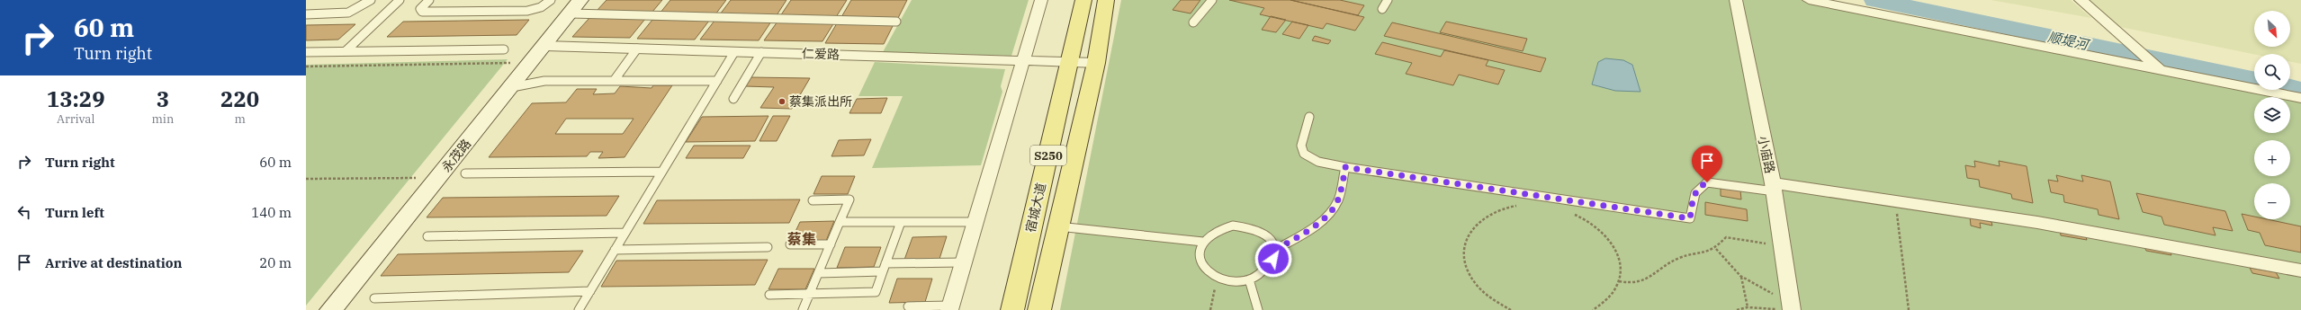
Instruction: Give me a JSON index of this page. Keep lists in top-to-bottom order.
{
  "streets": {
    "main road": ["S250", "宿城大道"],
    "street": ["仁爱路", "小庙路", "永茂路"]
  },
  "crossings": [
    ["仁爱路", "永茂路"],
    ["仁爱路", "宿城大道"]
  ],
  "districts": ["蔡集"],
  "water": ["顺堤河"],
  "places": ["蔡集派出所"],
  "north": "bottom right",
  "page": {
    "turn": ["60 m", "Turn right"],
    "map_buttons": ["+", "−"],
    "eta": [
      "13:29",
      "Arrival",
      "3",
      "min",
      "220",
      "m"
    ],
    "list": [
      {
        "name": "Turn right",
        "value": "60 m"
      },
      {
        "name": "Turn left",
        "value": "140 m"
      },
      {
        "name": "Arrive at destination",
        "value": "20 m"
      }
    ]
  }
}
